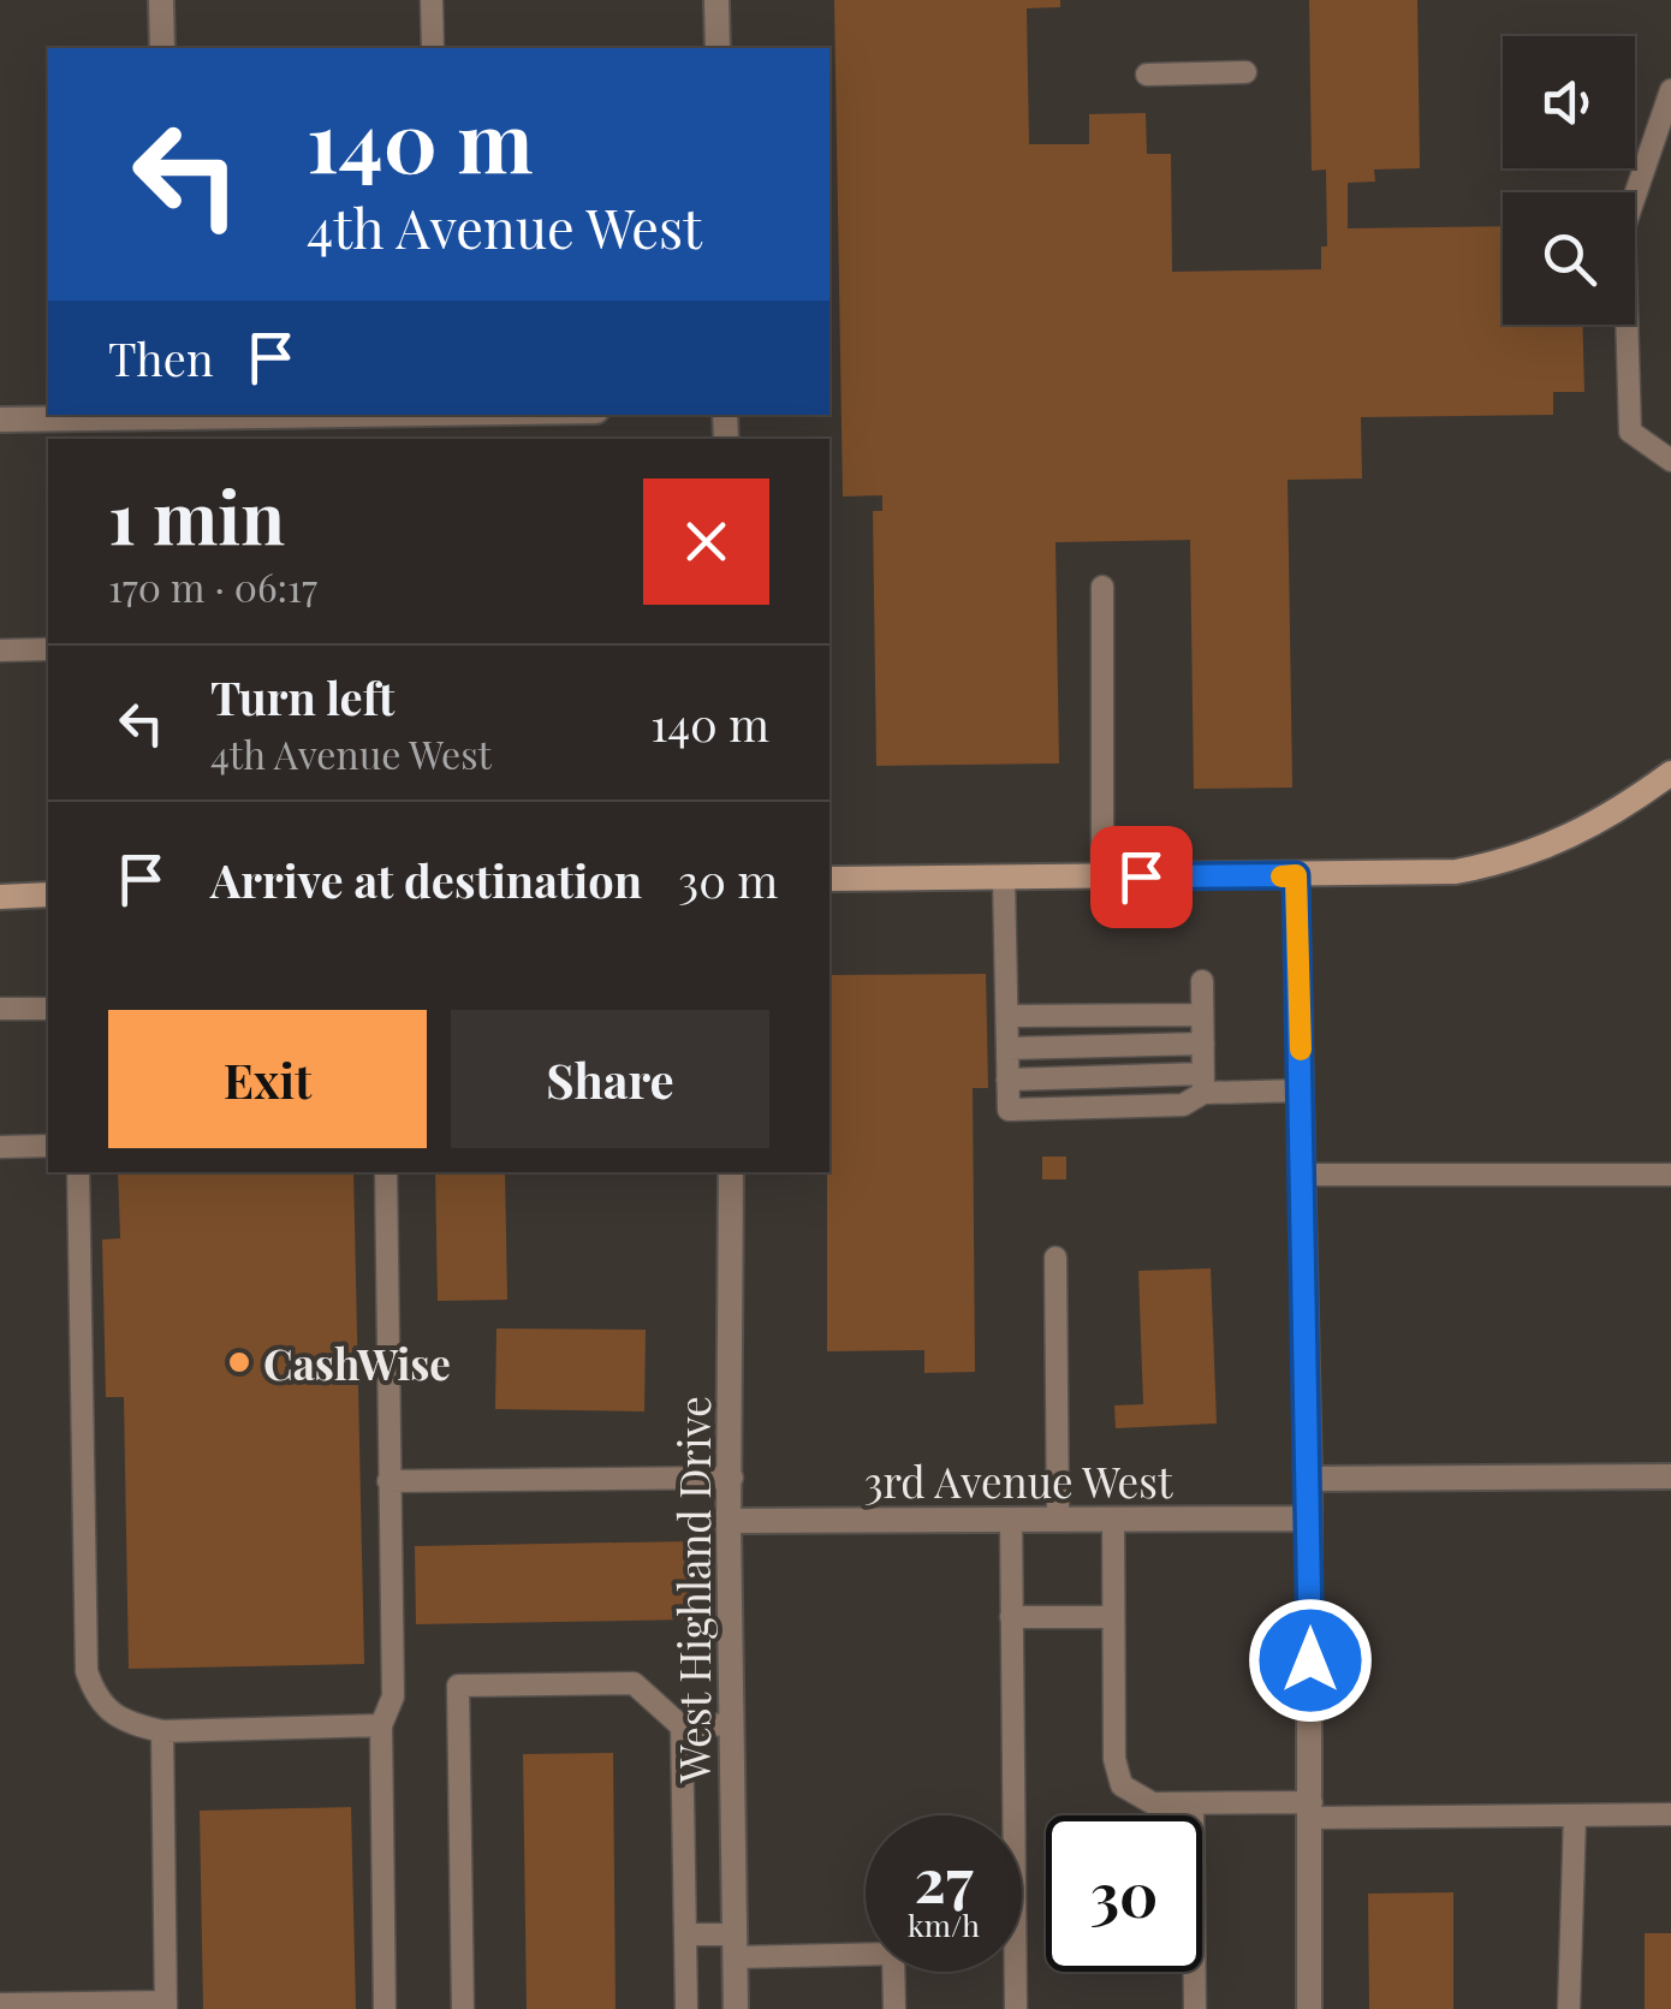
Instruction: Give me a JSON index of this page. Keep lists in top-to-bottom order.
{
  "streets": {
    "street": ["3rd Avenue West", "West Highland Drive"]
  },
  "crossings": [
    ["3rd Avenue West", "West Highland Drive"]
  ],
  "places": ["CashWise"],
  "page": {
    "turn": ["140 m", "4th Avenue West"],
    "then": "Then",
    "heading": ["1 min", "170 m · 06:17"],
    "list": [
      {
        "name": "Turn left",
        "note": "4th Avenue West",
        "value": "140 m"
      },
      {
        "name": "Arrive at destination",
        "value": "30 m"
      }
    ],
    "buttons": ["Exit", "Share"],
    "speed": "27 km/h",
    "limit": "30"
  }
}
